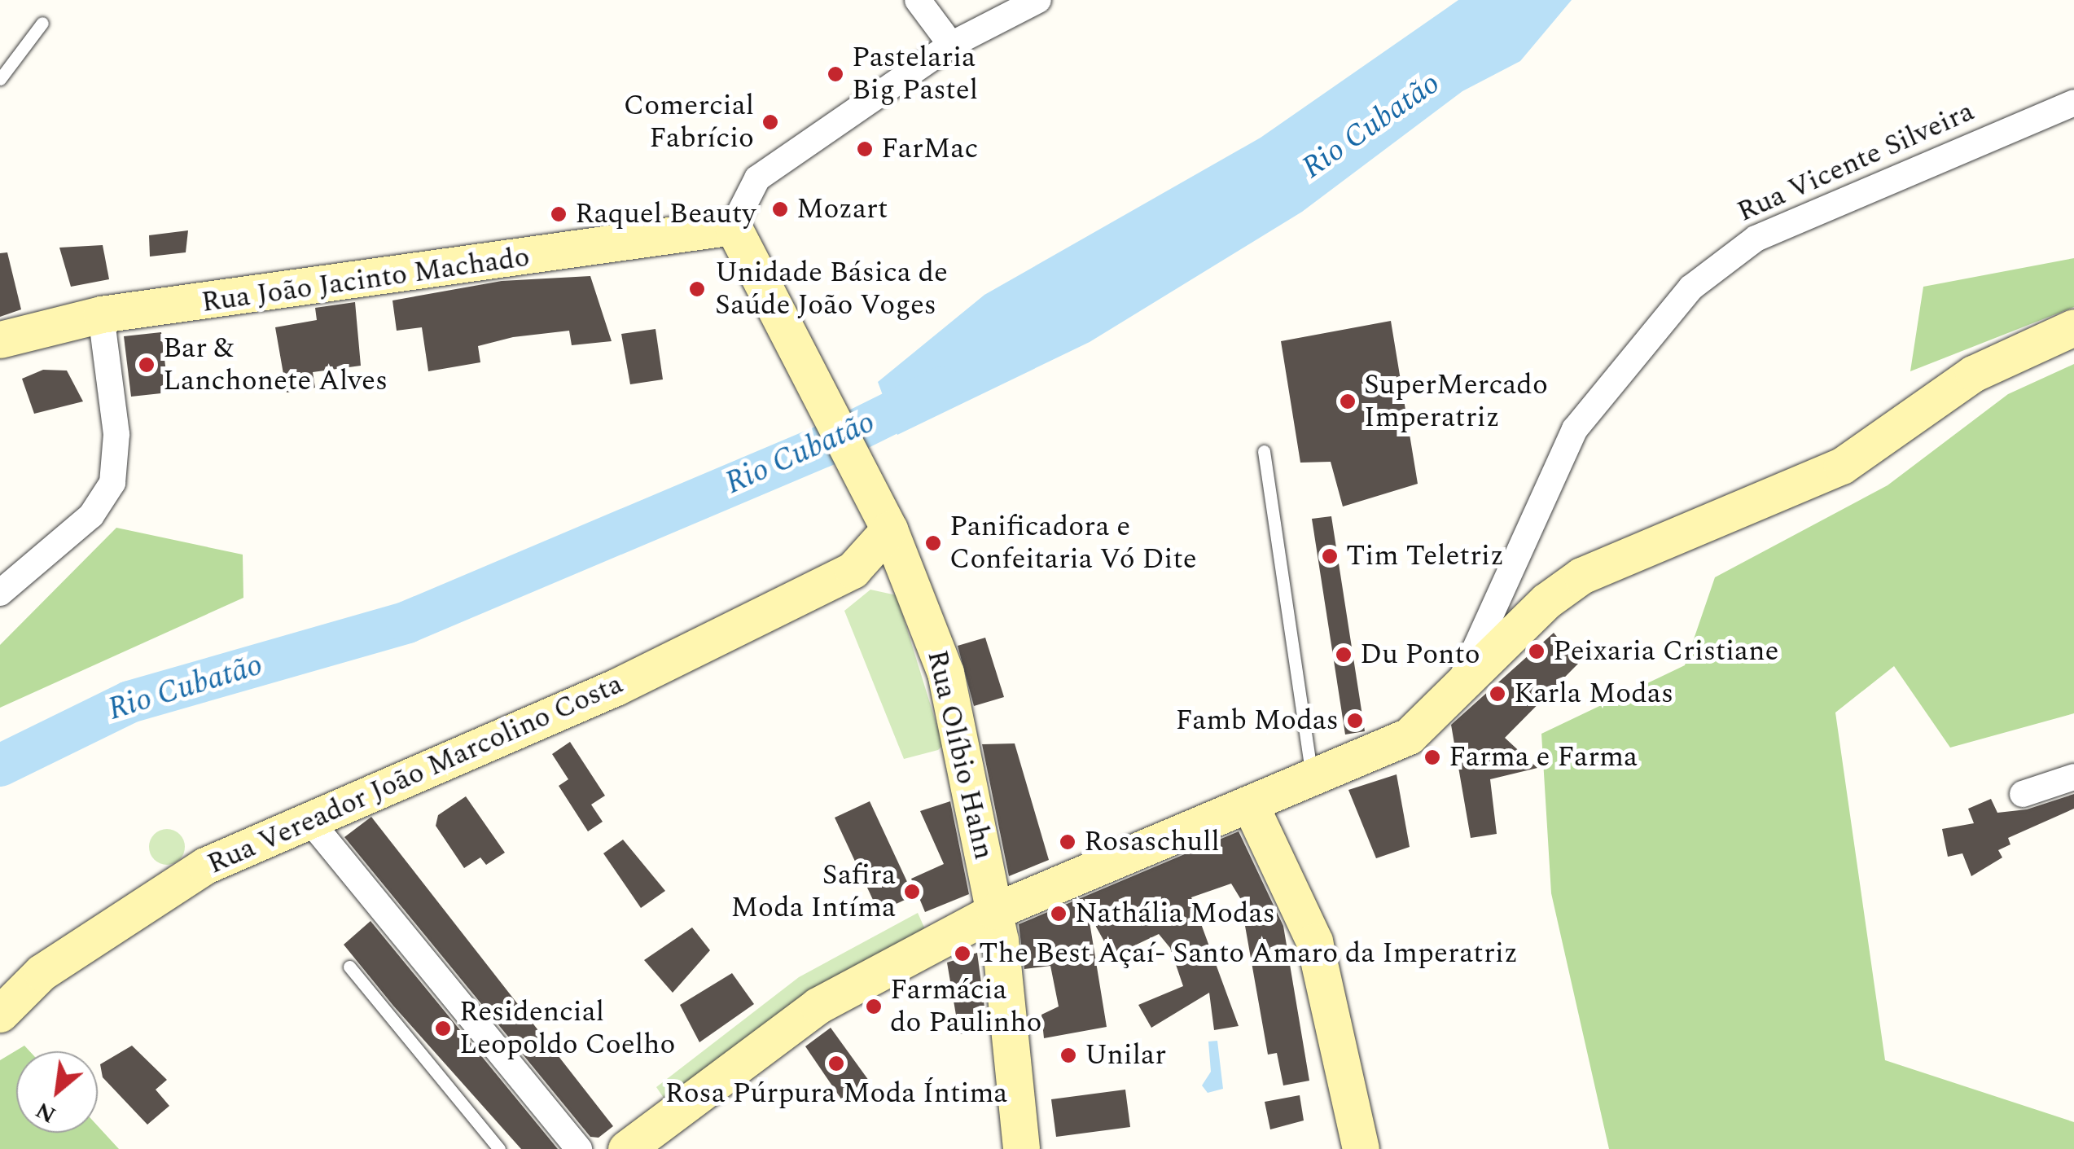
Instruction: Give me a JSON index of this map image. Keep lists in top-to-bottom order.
{
  "streets": {
    "main road": ["Rua João Jacinto Machado", "Rua Olíbio Hahn", "Rua Vereador João Marcolino Costa"],
    "street": ["Rua Vicente Silveira"]
  },
  "crossings": [
    ["Rua João Jacinto Machado", "Rua Olíbio Hahn"],
    ["Rua Olíbio Hahn", "Rua Vereador João Marcolino Costa"]
  ],
  "water": ["Rio Cubatão"],
  "places": [
    "Pastelaria Big Pastel",
    "Comercial Fabrício",
    "FarMac",
    "Mozart",
    "Raquel Beauty",
    "Unidade Básica de Saúde João Voges",
    "Bar & Lanchonete Alves",
    "SuperMercado Imperatriz",
    "Panificadora e Confeitaria Vó Dite",
    "Tim Teletriz",
    "Peixaria Cristiane",
    "Du Ponto",
    "Karla Modas",
    "Famb Modas",
    "Farma e Farma",
    "Rosaschull",
    "Safira Moda Intíma",
    "Nathália Modas",
    "The Best Açaí- Santo Amaro da Imperatriz",
    "Farmácia do Paulinho",
    "Residencial Leopoldo Coelho",
    "Unilar",
    "Rosa Púrpura Moda Íntima"
  ],
  "north": "bottom left"
}
